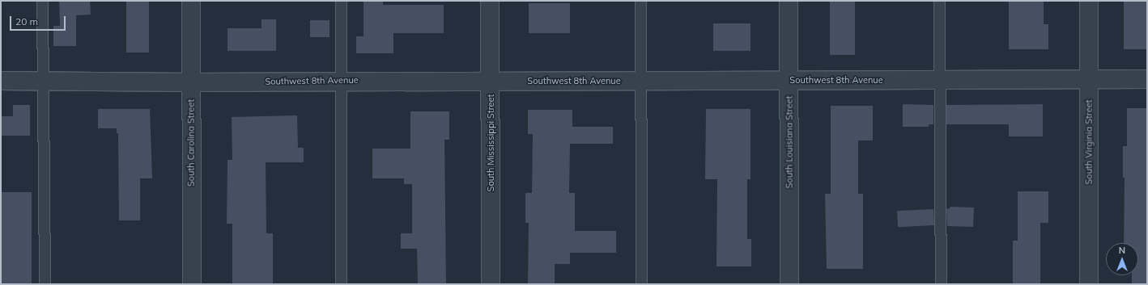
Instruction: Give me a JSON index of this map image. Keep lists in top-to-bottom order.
{
  "streets": {
    "street": [
      "Southwest 8th Avenue",
      "South Louisiana Street",
      "South Virginia Street",
      "South Carolina Street",
      "South Mississippi Street"
    ]
  },
  "crossings": [
    ["Southwest 8th Avenue", "South Louisiana Street"],
    ["Southwest 8th Avenue", "South Virginia Street"],
    ["Southwest 8th Avenue", "South Carolina Street"],
    ["Southwest 8th Avenue", "South Mississippi Street"]
  ],
  "scale_bar": "20 m",
  "north": "top"
}
